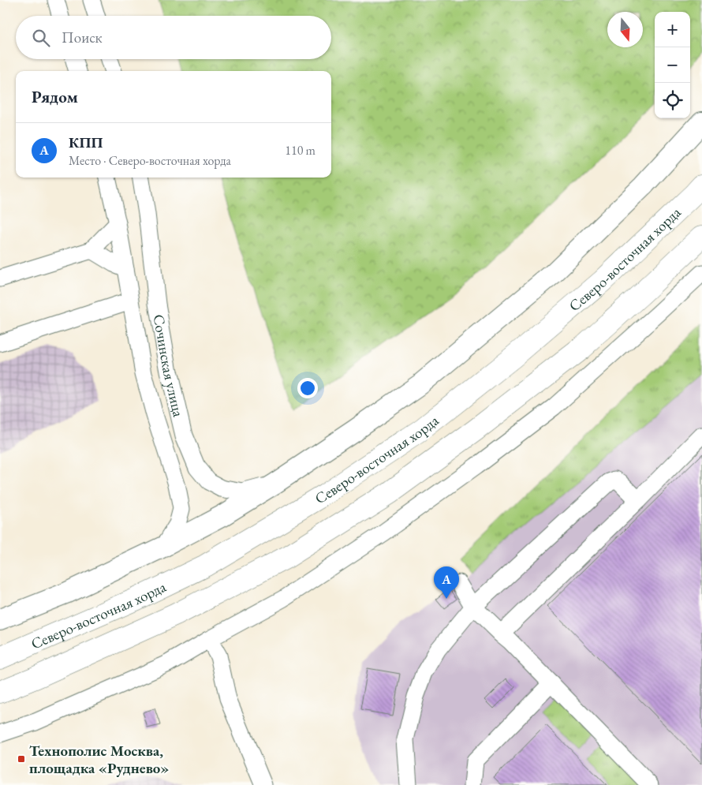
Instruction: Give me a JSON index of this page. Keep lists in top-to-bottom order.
{
  "streets": {
    "highway": ["Северо-восточная хорда"],
    "street": ["Сочинская улица"]
  },
  "places": {
    "transit": ["Технополис Москва, площадка «Руднево»"]
  },
  "north": "bottom",
  "page": {
    "map_buttons": ["+", "−"],
    "search": "Поиск",
    "heading": "Рядом",
    "list": [
      {
        "mark": "A",
        "name": "КПП",
        "note": "Место · Северо-восточная хорда",
        "value": "110 m"
      }
    ],
    "pins": "A"
  }
}
